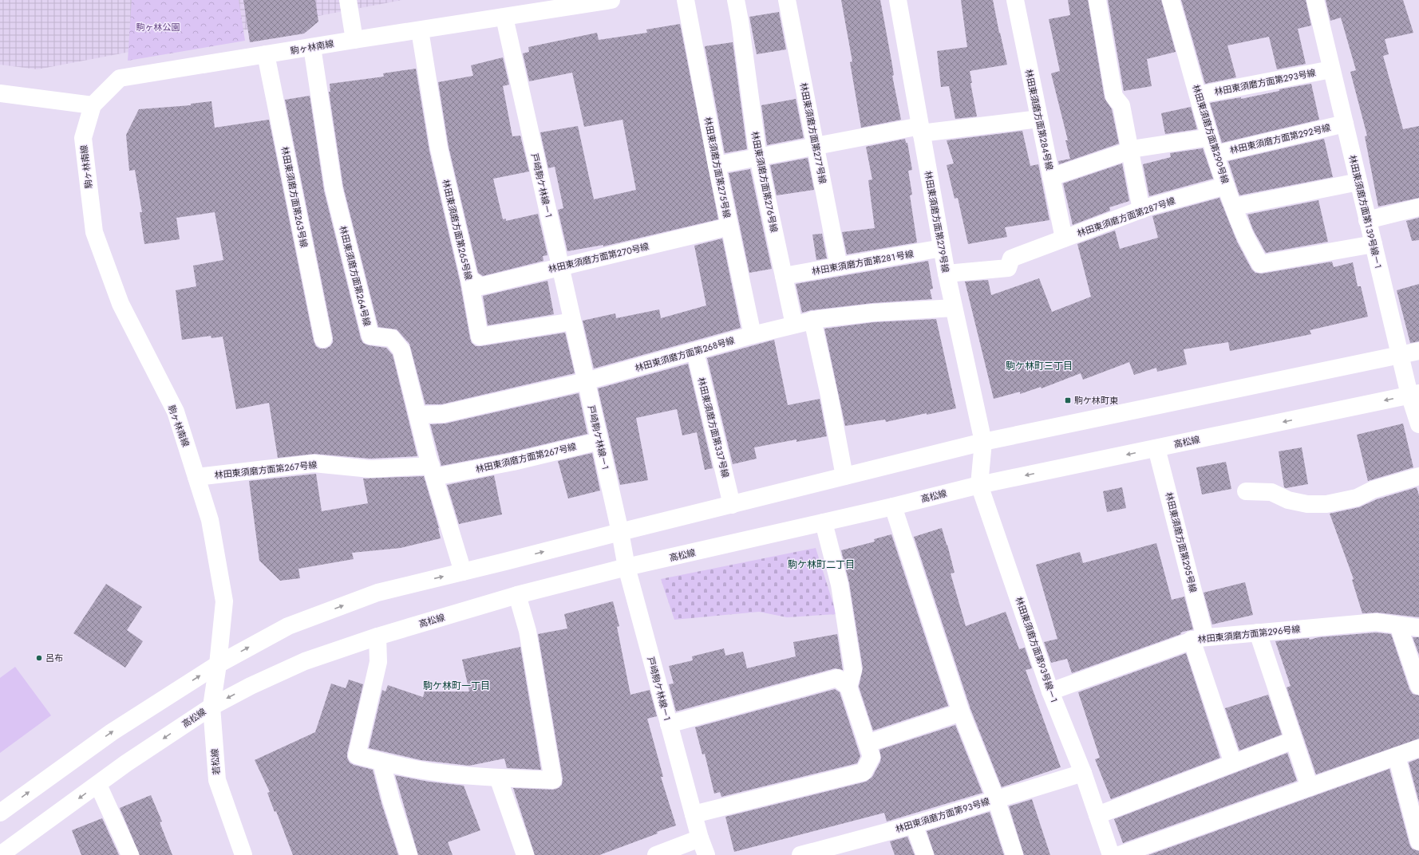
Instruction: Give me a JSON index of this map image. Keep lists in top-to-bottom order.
{
  "streets": {
    "street": [
      "駒ヶ林南線",
      "林田東須磨方面第２９３号線",
      "林田東須磨方面第２８４号線",
      "林田東須磨方面第２７７号線",
      "林田東須磨方面第２９０号線",
      "林田東須磨方面第２９２号線",
      "林田東須磨方面第２７５号線",
      "林田東須磨方面第２７６号線",
      "戸崎駒ケ林線－１",
      "林田東須磨方面第２６３号線",
      "林田東須磨方面第１３９号線－１",
      "林田東須磨方面第２８７号線",
      "林田東須磨方面第２７９号線",
      "林田東須磨方面第２６５号線",
      "林田東須磨方面第２７０号線",
      "林田東須磨方面第２８１号線",
      "林田東須磨方面第２６４号線",
      "林田東須磨方面第２６８号線",
      "林田東須磨方面第３３７号線",
      "高松線",
      "林田東須磨方面第２６７号線",
      "林田東須磨方面第２９５号線",
      "林田東須磨方面第２９６号線",
      "林田東須磨方面第９３号線－１",
      "若松線",
      "林田東須磨方面第９３号線"
    ]
  },
  "crossings": [
    ["駒ヶ林南線", "戸崎駒ケ林線－１"],
    ["駒ヶ林南線", "林田東須磨方面第２６３号線"],
    ["駒ヶ林南線", "林田東須磨方面第２６５号線"],
    ["駒ヶ林南線", "林田東須磨方面第２６４号線"],
    ["駒ヶ林南線", "林田東須磨方面第２６７号線"],
    ["駒ヶ林南線", "若松線"],
    ["林田東須磨方面第２９３号線", "林田東須磨方面第２９０号線"],
    ["林田東須磨方面第２９３号線", "林田東須磨方面第１３９号線－１"],
    ["林田東須磨方面第２８４号線", "林田東須磨方面第２８７号線"],
    ["林田東須磨方面第２７７号線", "林田東須磨方面第２８１号線"],
    ["林田東須磨方面第２９０号線", "林田東須磨方面第２９２号線"],
    ["林田東須磨方面第２９０号線", "林田東須磨方面第１３９号線－１"],
    ["林田東須磨方面第２９０号線", "林田東須磨方面第２８７号線"],
    ["林田東須磨方面第２９２号線", "林田東須磨方面第１３９号線－１"],
    ["林田東須磨方面第２７５号線", "林田東須磨方面第２７０号線"],
    ["林田東須磨方面第２７５号線", "林田東須磨方面第２６８号線"],
    ["林田東須磨方面第２７６号線", "林田東須磨方面第２８１号線"],
    ["林田東須磨方面第２７６号線", "林田東須磨方面第２６８号線"],
    ["戸崎駒ケ林線－１", "林田東須磨方面第２６５号線"],
    ["戸崎駒ケ林線－１", "林田東須磨方面第２７０号線"],
    ["戸崎駒ケ林線－１", "林田東須磨方面第２６８号線"],
    ["戸崎駒ケ林線－１", "高松線"],
    ["戸崎駒ケ林線－１", "林田東須磨方面第２６７号線"],
    ["林田東須磨方面第１３９号線－１", "高松線"],
    ["林田東須磨方面第２８７号線", "林田東須磨方面第２７９号線"],
    ["林田東須磨方面第２７９号線", "林田東須磨方面第２８１号線"],
    ["林田東須磨方面第２７９号線", "林田東須磨方面第２６８号線"],
    ["林田東須磨方面第２７９号線", "林田東須磨方面第９３号線－１"],
    ["林田東須磨方面第２６５号線", "林田東須磨方面第２７０号線"],
    ["林田東須磨方面第２６４号線", "林田東須磨方面第２６８号線"],
    ["林田東須磨方面第２６４号線", "林田東須磨方面第２６７号線"],
    ["林田東須磨方面第２６８号線", "林田東須磨方面第３３７号線"],
    ["高松線", "林田東須磨方面第２９５号線"],
    ["高松線", "林田東須磨方面第９３号線－１"],
    ["高松線", "若松線"],
    ["林田東須磨方面第２９５号線", "林田東須磨方面第２９６号線"],
    ["林田東須磨方面第２９６号線", "林田東須磨方面第９３号線－１"],
    ["林田東須磨方面第９３号線－１", "林田東須磨方面第９３号線"]
  ],
  "districts": ["駒ケ林町三丁目", "駒ケ林町二丁目", "駒ケ林町一丁目"],
  "parks": ["駒ヶ林公園"],
  "places": {
    "transit": ["駒ケ林町東"],
    "other": ["呂布"]
  }
}
